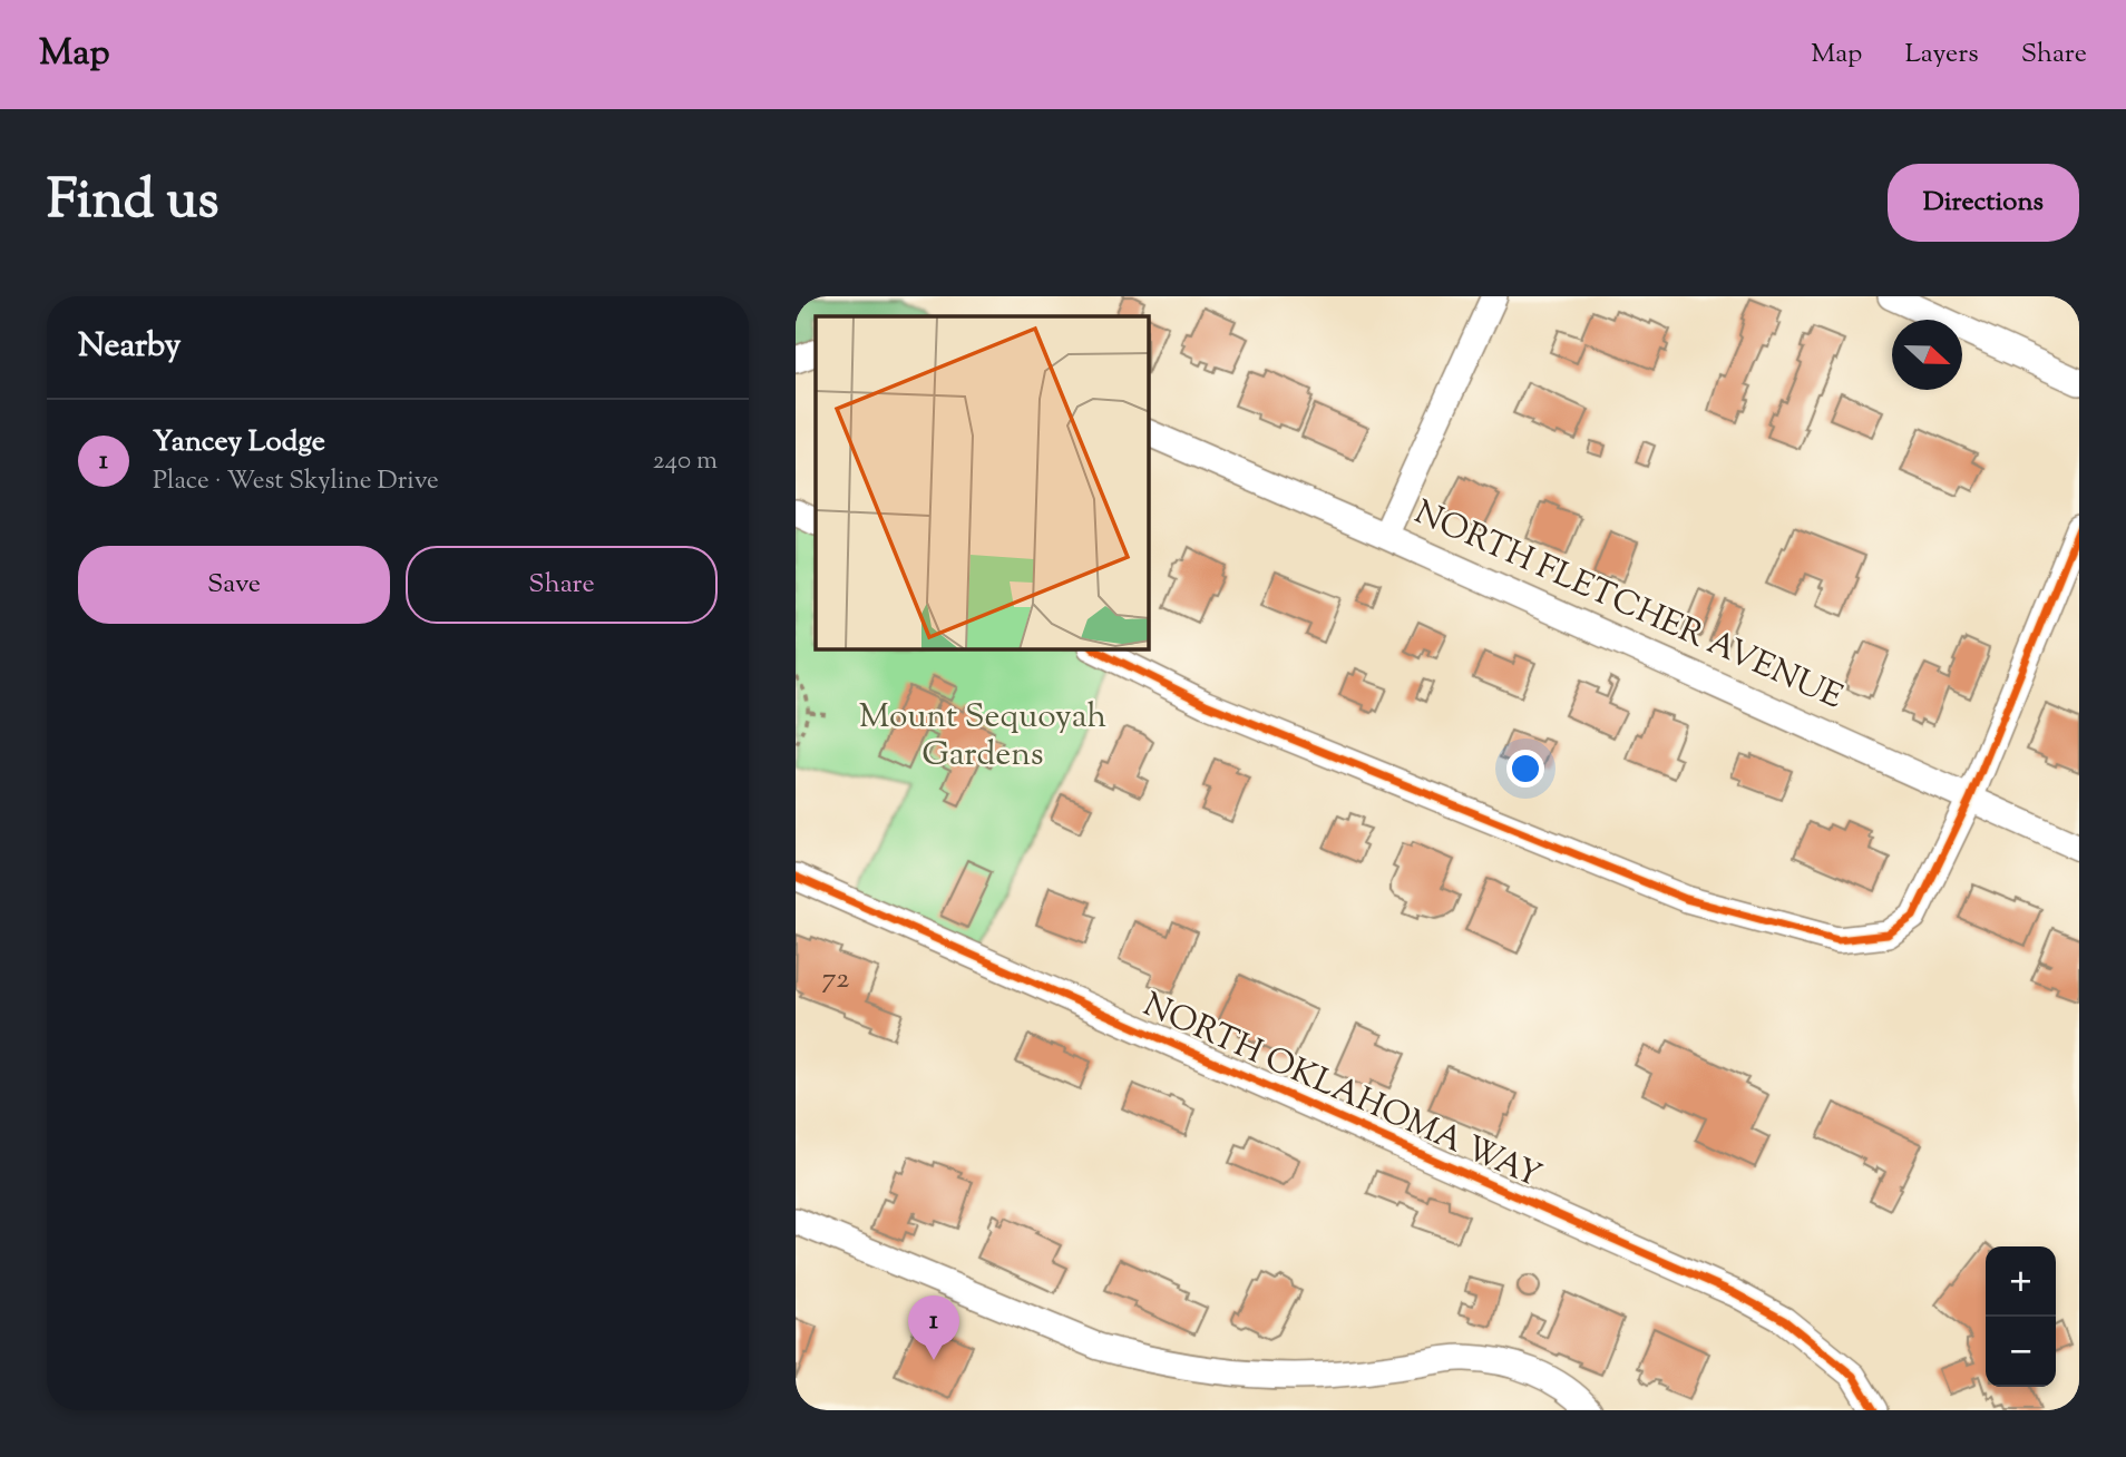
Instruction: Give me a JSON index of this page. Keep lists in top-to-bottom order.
{
  "streets": {
    "street": ["NORTH FLETCHER AVENUE", "NORTH OKLAHOMA WAY"]
  },
  "parks": ["Mount Sequoyah Gardens"],
  "house_numbers": ["72"],
  "north": "right",
  "page": {
    "header": "Map",
    "nav": ["Map", "Layers", "Share"],
    "title": "Find us",
    "buttons": [
      "Directions",
      ["Save", "Share"]
    ],
    "heading": "Nearby",
    "list": [
      {
        "mark": "1",
        "name": "Yancey Lodge",
        "note": "Place · West Skyline Drive",
        "value": "240 m"
      }
    ],
    "map_buttons": ["+", "−"],
    "pins": "1"
  }
}
